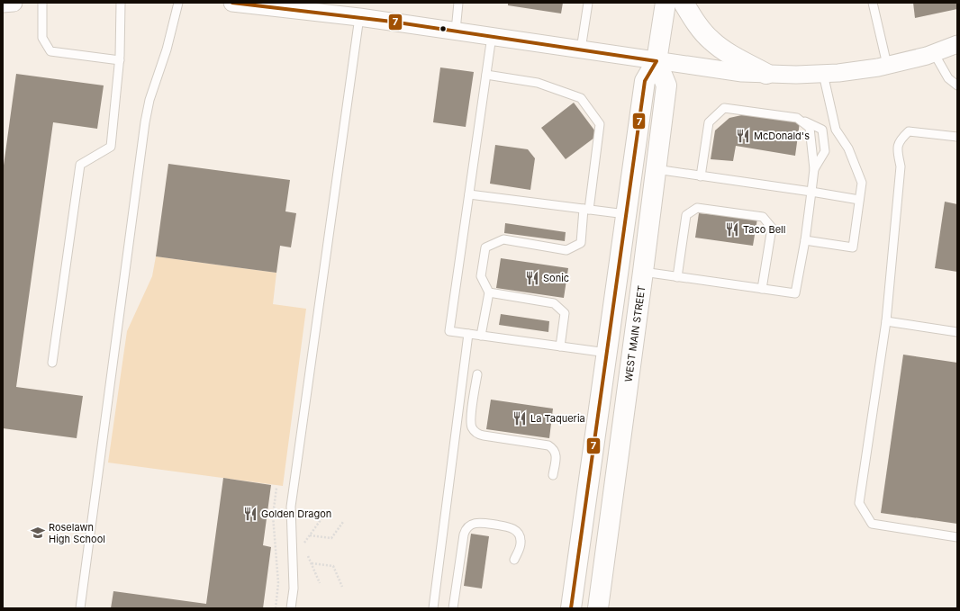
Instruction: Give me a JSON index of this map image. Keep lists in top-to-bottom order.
{
  "streets": {
    "main road": ["WEST MAIN STREET"]
  },
  "places": {
    "restaurant": [
      "McDonald's",
      "Taco Bell",
      "Sonic",
      "La Taqueria",
      "Golden Dragon"
    ],
    "school or university": ["Roselawn High School"]
  },
  "lines": ["transit line 7"]
}
